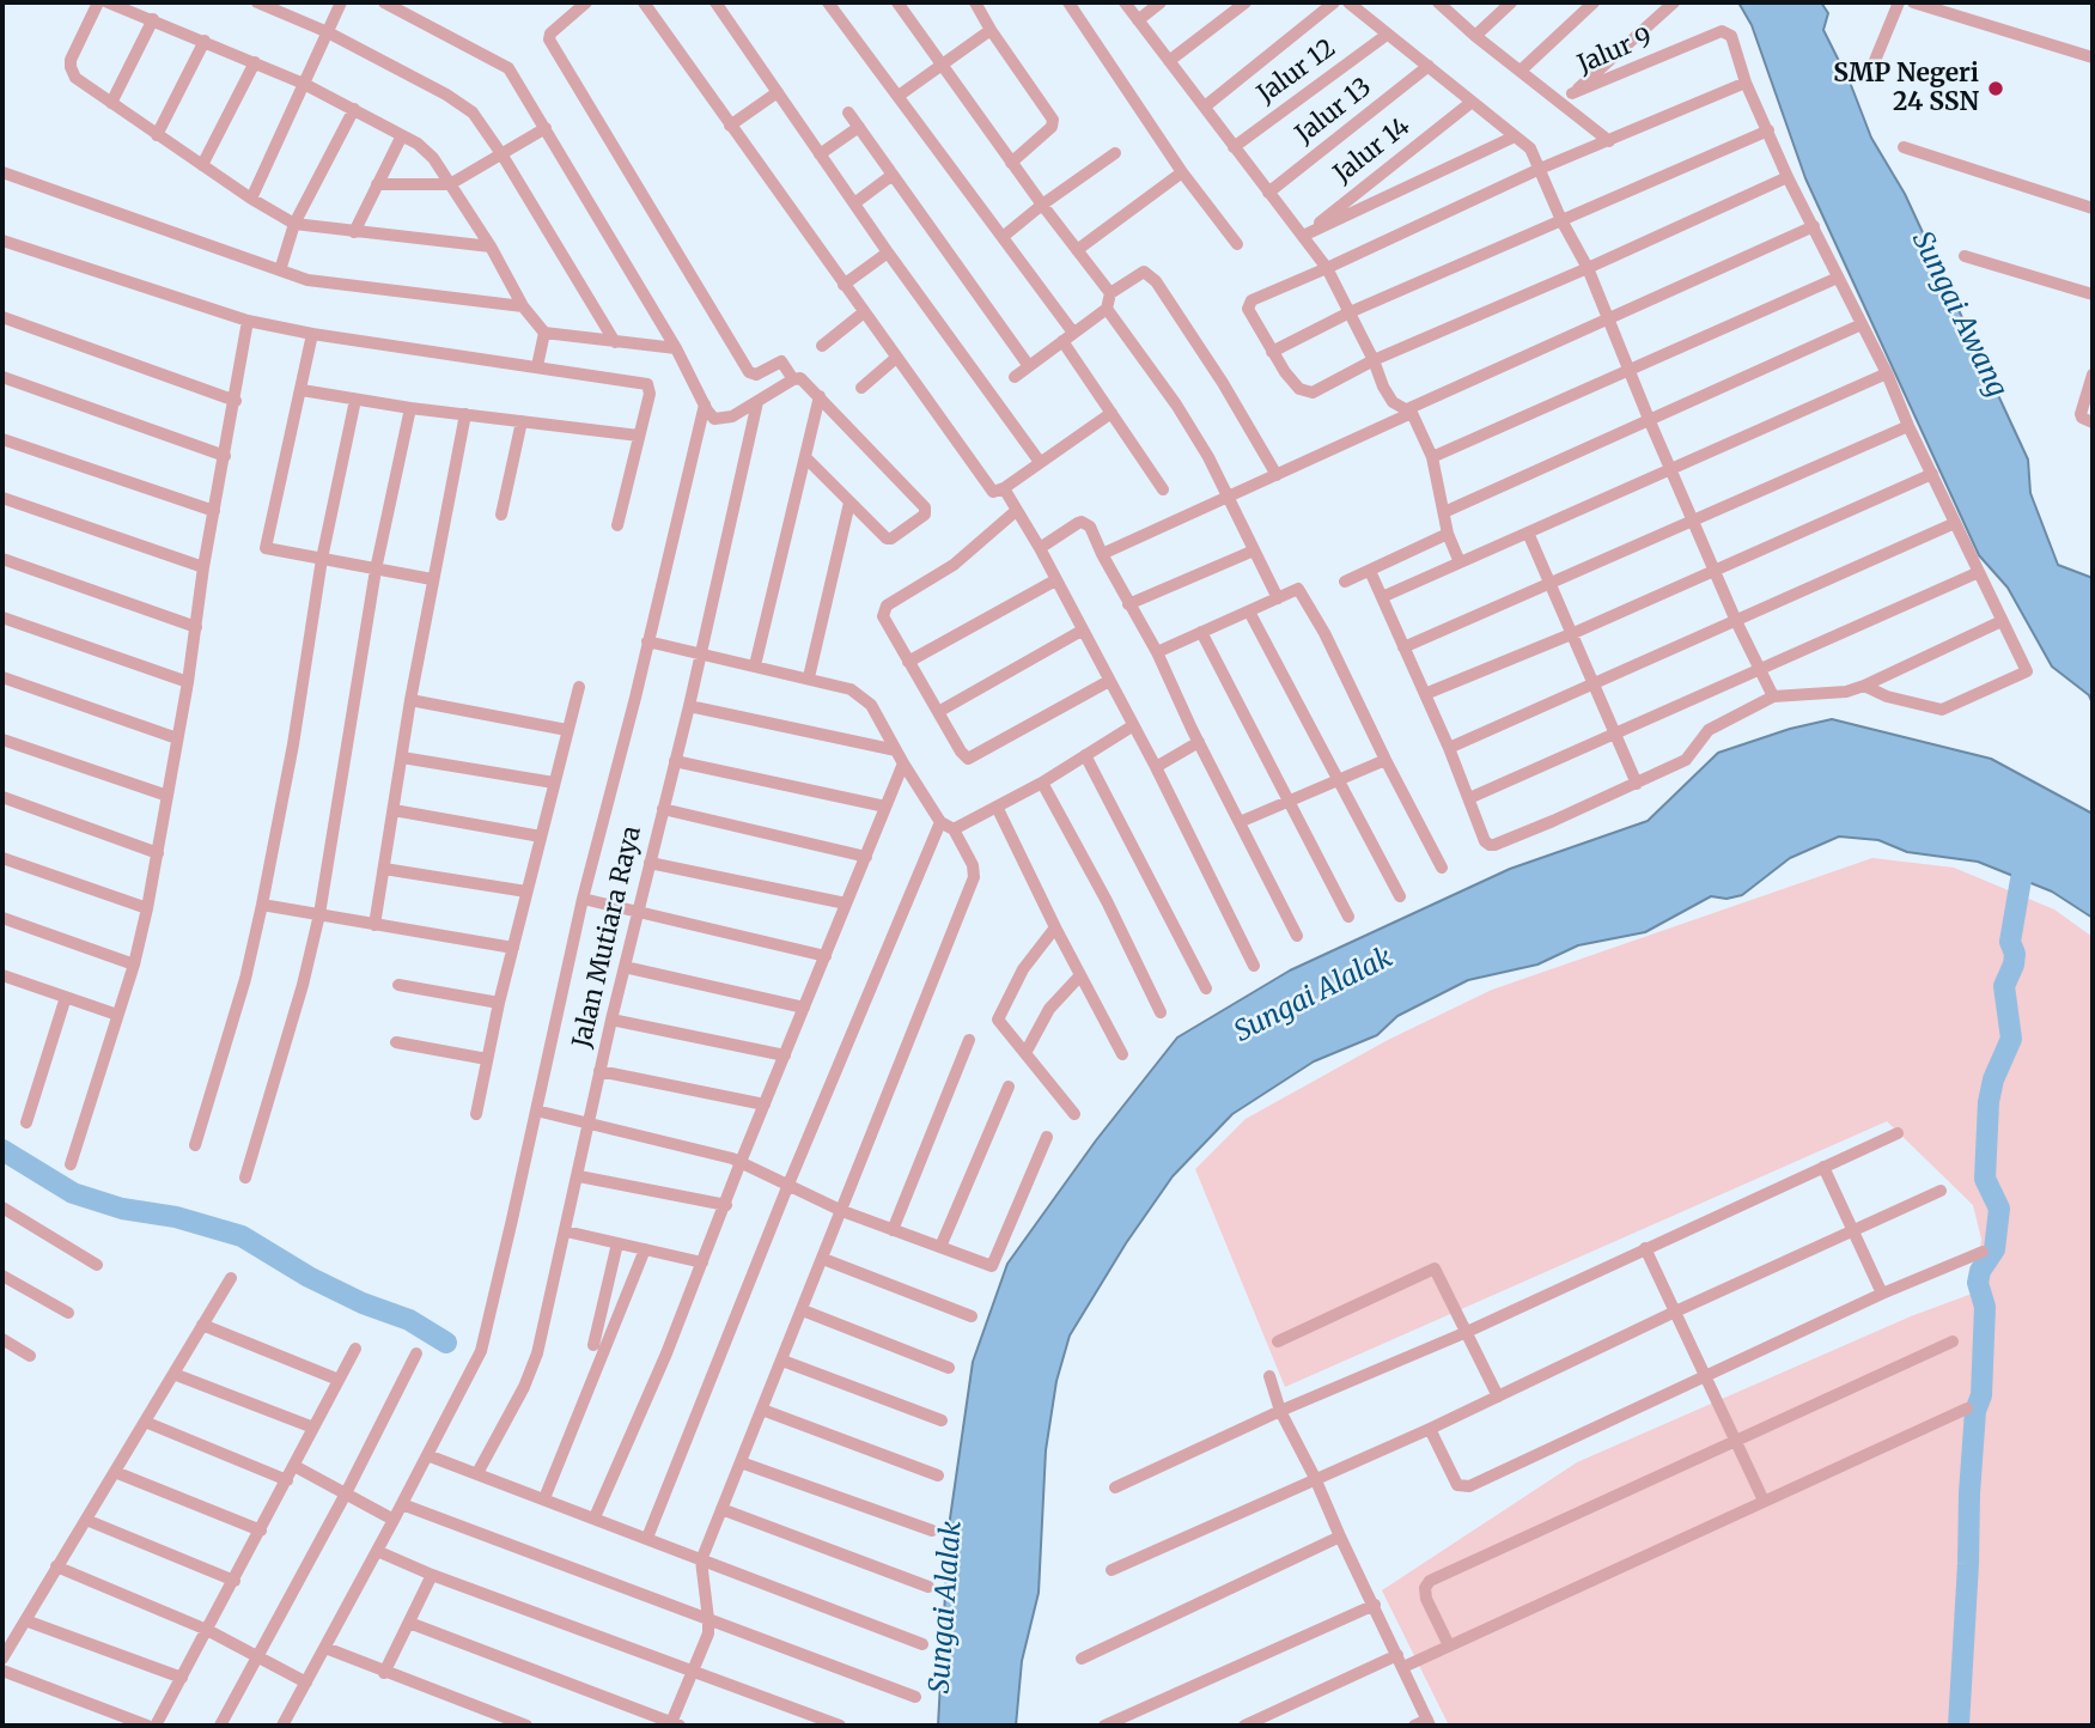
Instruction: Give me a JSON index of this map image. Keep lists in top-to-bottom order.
{
  "streets": {
    "street": [
      "Jalur 9",
      "Jalur 12",
      "Jalur 13",
      "Jalur 14",
      "Jalan Mutiara Raya"
    ]
  },
  "water": ["Sungai Awang", "Sungai Alalak"],
  "places": ["SMP Negeri 24 SSN"]
}
